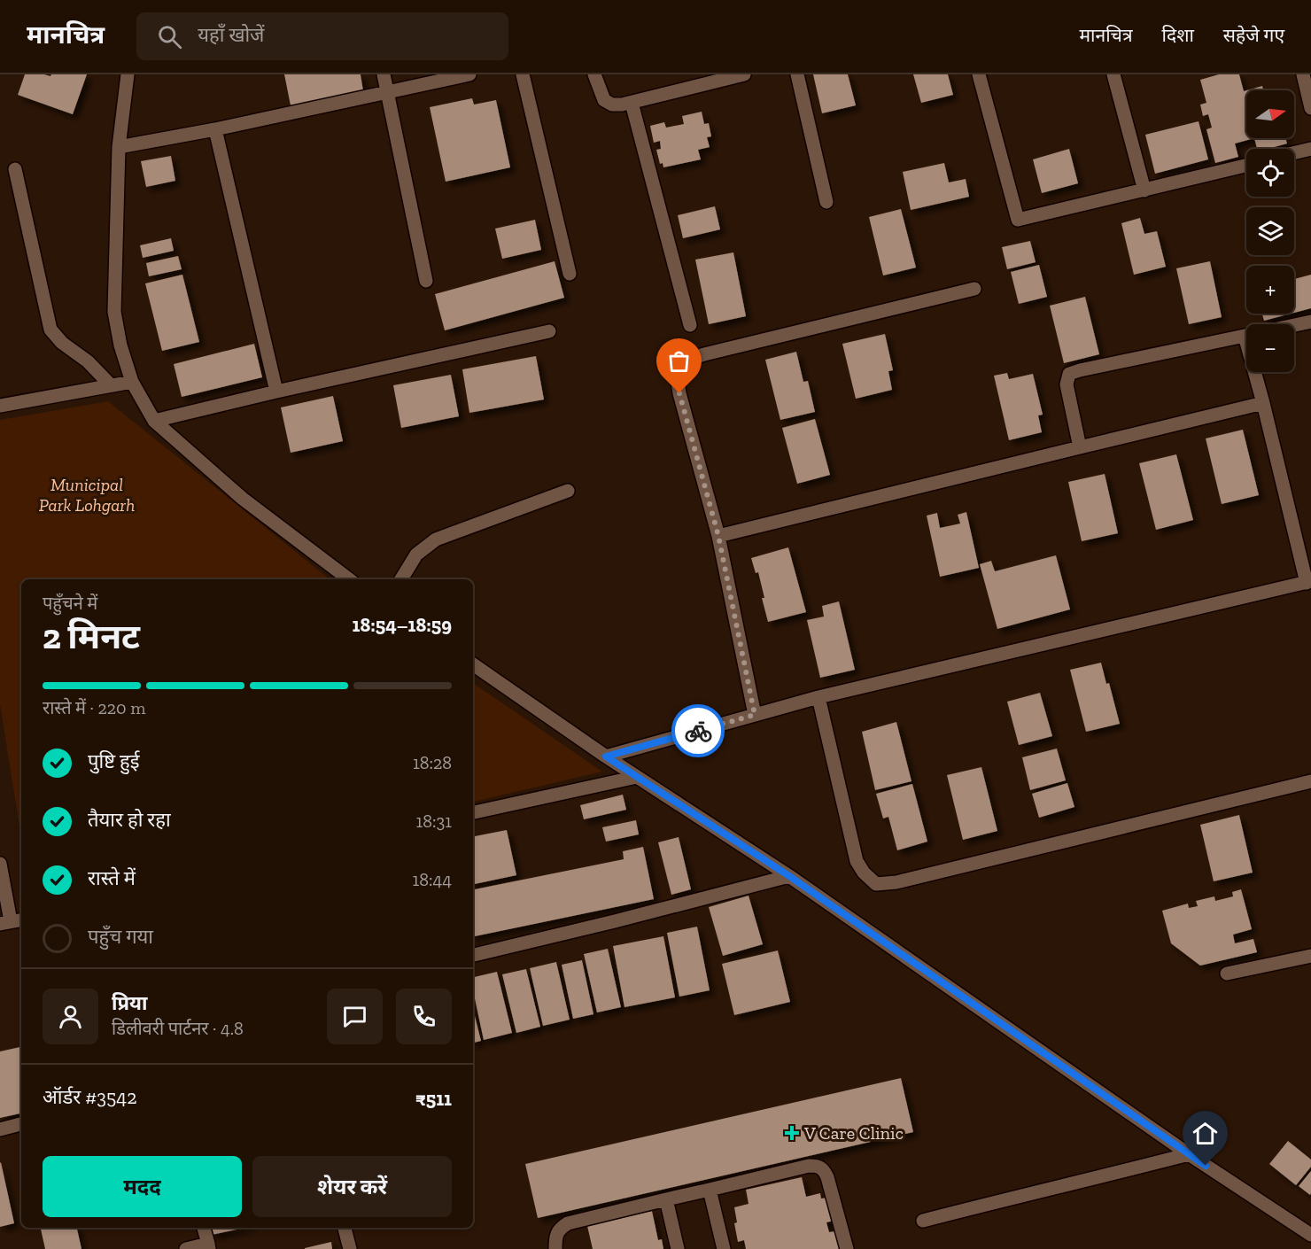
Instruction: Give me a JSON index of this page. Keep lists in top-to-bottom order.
{
  "parks": ["Municipal Park Lohgarh"],
  "places": {
    "health": ["V Care Clinic"]
  },
  "north": "right",
  "page": {
    "header": "मानचित्र",
    "search": "यहाँ खोजें",
    "nav": ["मानचित्र", "दिशा", "सहेजे गए"],
    "map_buttons": ["+", "−"],
    "heading": ["2 मिनट", "पहुँचने में", "18:54–18:59"],
    "panel": [
      "प्रिया",
      "डिलीवरी पार्टनर · 4.8",
      "ऑर्डर #3542",
      "₹511"
    ],
    "bar": "रास्ते में · 220 m",
    "list": [
      ["पुष्टि हुई", "18:28"],
      ["तैयार हो रहा", "18:31"],
      ["रास्ते में", "18:44"],
      "पहुँच गया"
    ],
    "buttons": ["मदद", "शेयर करें"]
  }
}
